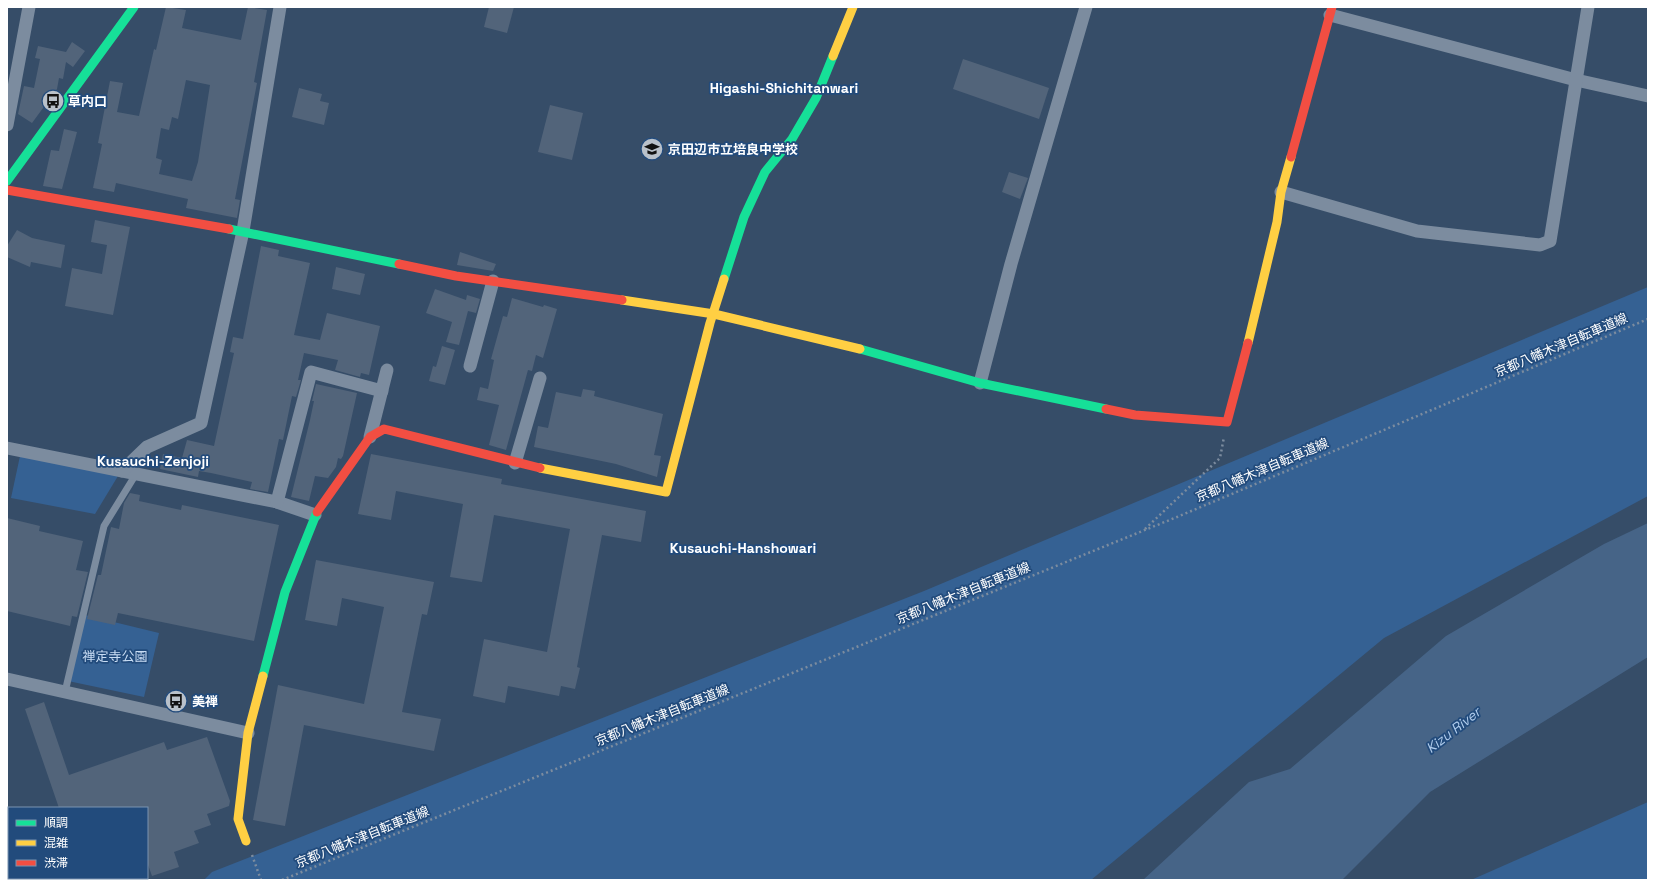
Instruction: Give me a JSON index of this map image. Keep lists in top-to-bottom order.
{
  "streets": {
    "path": ["京都八幡木津自転車道線"]
  },
  "districts": ["Higashi-Shichitanwari", "Kusauchi-Zenjoji", "Kusauchi-Hanshowari"],
  "water": ["Kizu River"],
  "parks": ["禅定寺公園"],
  "places": {
    "bus stop": ["草内口", "美禅"],
    "school or university": ["京田辺市立培良中学校"]
  },
  "legend": ["順調", "混雑", "渋滞"]
}
